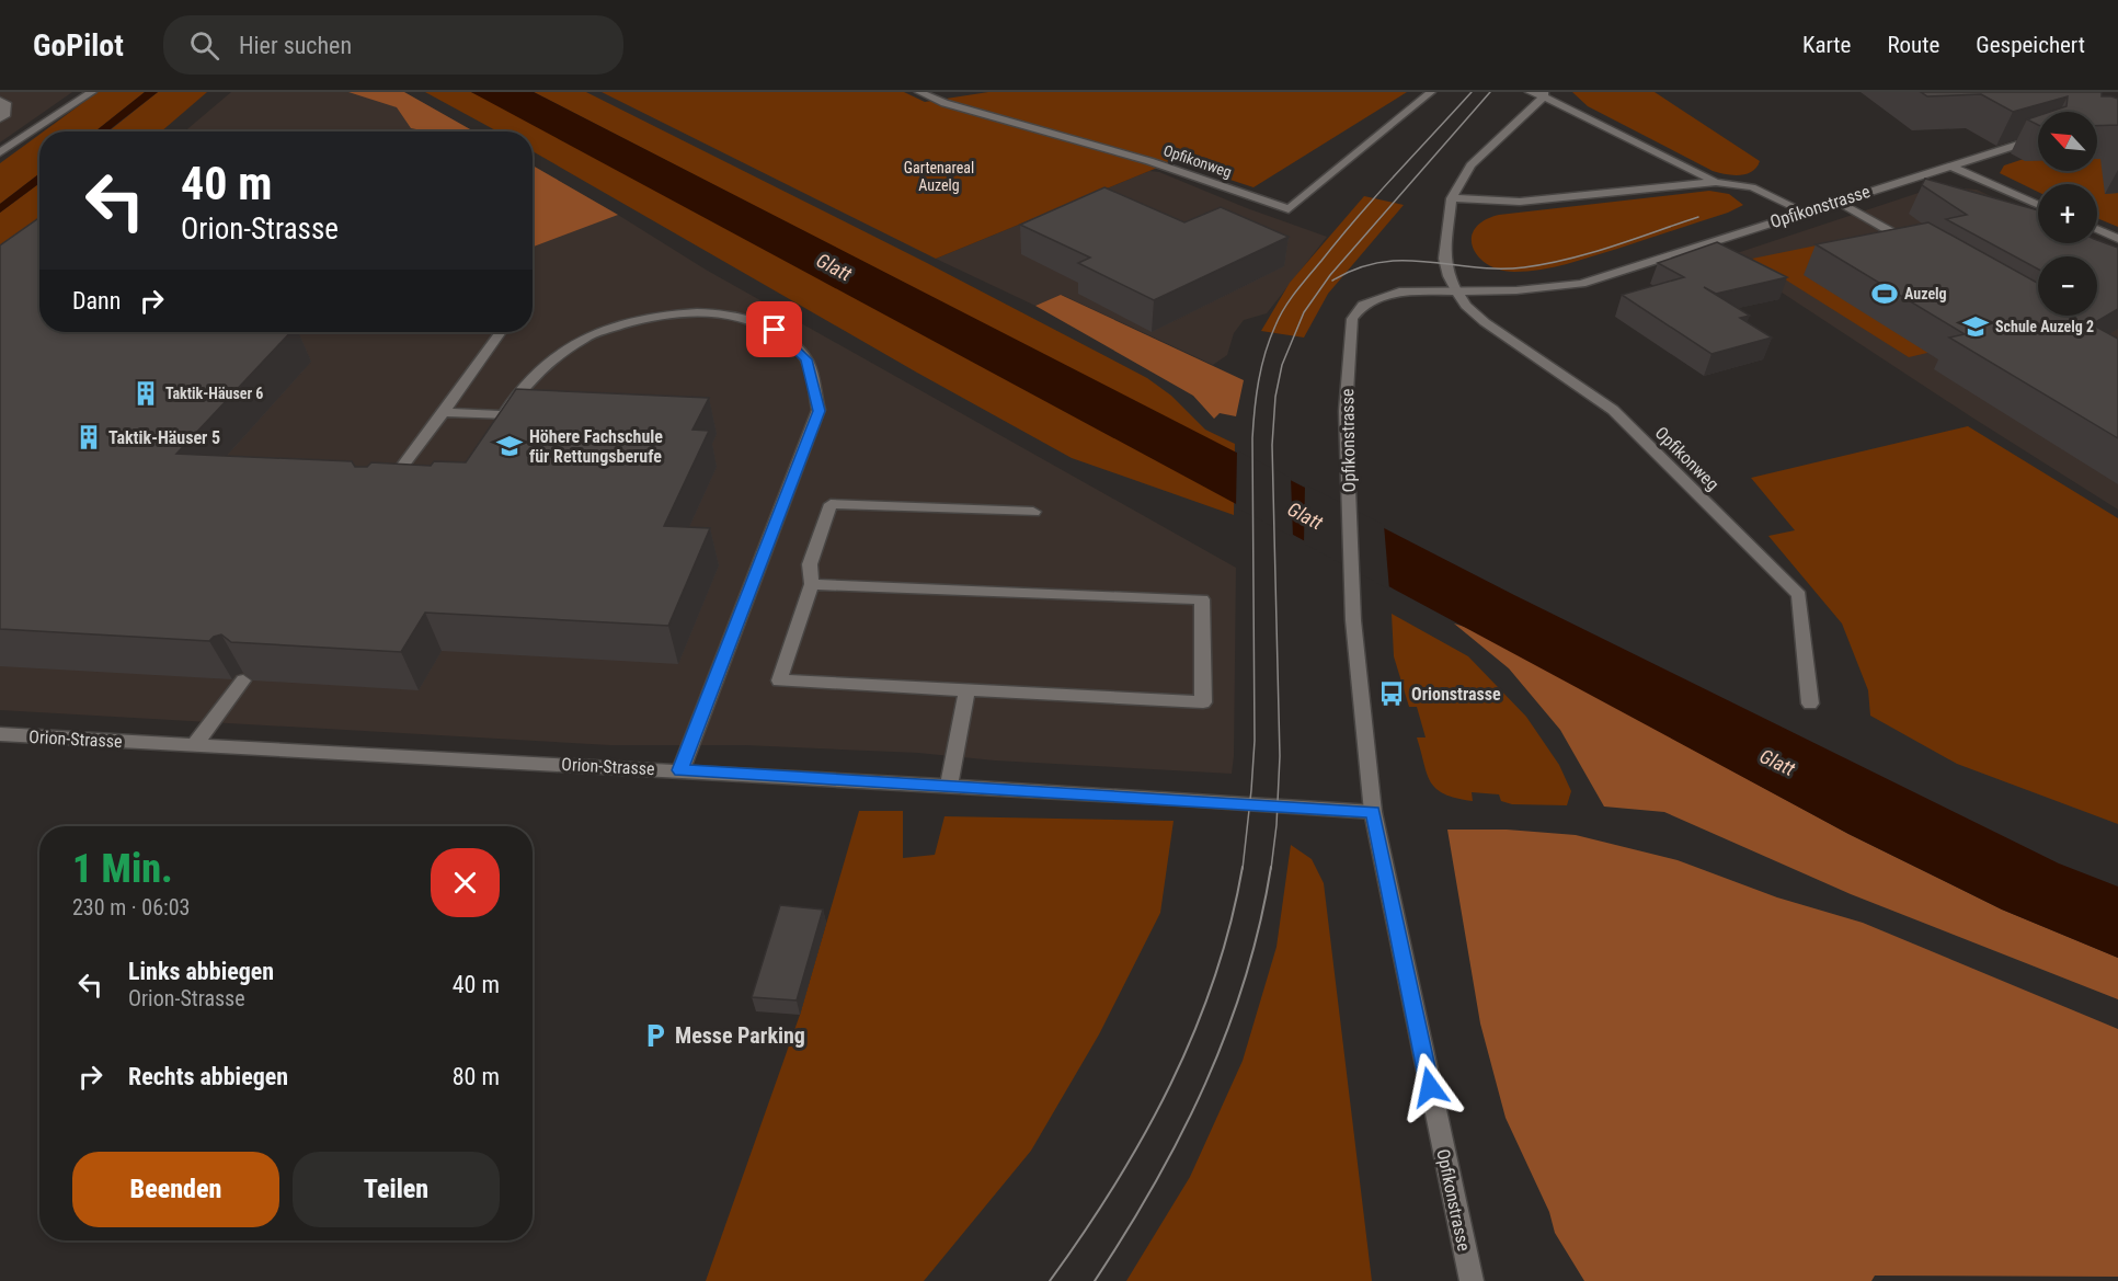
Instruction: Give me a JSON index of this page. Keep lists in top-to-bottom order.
{
  "streets": {
    "street": ["Opfikonweg", "Opfikonstrasse", "Orion-Strasse"]
  },
  "crossings": [
    ["Opfikonweg", "Opfikonstrasse"],
    ["Opfikonstrasse", "Orion-Strasse"]
  ],
  "water": ["Glatt"],
  "parks": ["Gartenareal Auzelg"],
  "places": {
    "sports": ["Auzelg"],
    "school or university": ["Schule Auzelg 2", "Höhere Fachschule für Rettungsberufe"],
    "building": ["Taktik-Häuser 6", "Taktik-Häuser 5"],
    "bus stop": ["Orionstrasse"],
    "parking": ["Messe Parking"]
  },
  "north": "top left",
  "page": {
    "header": "GoPilot",
    "search": "Hier suchen",
    "nav": ["Karte", "Route", "Gespeichert"],
    "map_buttons": ["+", "−"],
    "turn": ["40 m", "Orion-Strasse"],
    "then": "Dann",
    "heading": ["1 Min.", "230 m · 06:03"],
    "list": [
      {
        "name": "Links abbiegen",
        "note": "Orion-Strasse",
        "value": "40 m"
      },
      {
        "name": "Rechts abbiegen",
        "value": "80 m"
      }
    ],
    "buttons": ["Beenden", "Teilen"]
  }
}
